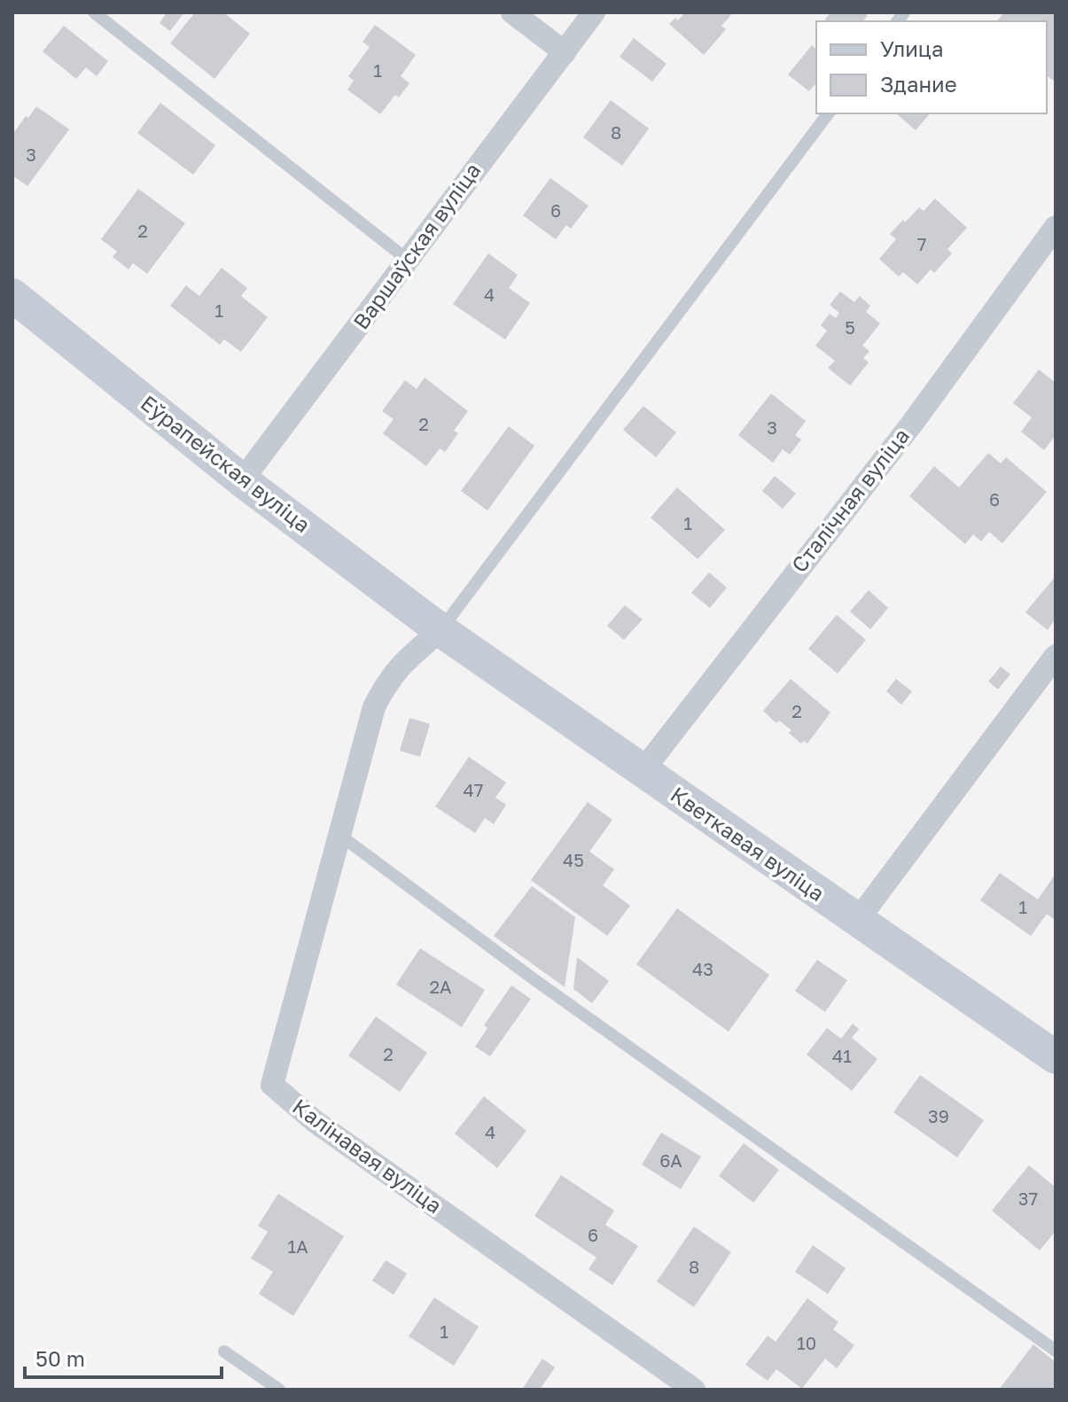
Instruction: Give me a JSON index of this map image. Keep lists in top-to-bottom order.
{
  "streets": {
    "street": [
      "Варшаўская вуліца",
      "Еўрапейская вуліца",
      "Сталічная вуліца",
      "Кветкавая вуліца",
      "Калінавая вуліца"
    ]
  },
  "crossings": [
    ["Варшаўская вуліца", "Еўрапейская вуліца"],
    ["Еўрапейская вуліца", "Кветкавая вуліца"],
    ["Еўрапейская вуліца", "Калінавая вуліца"],
    ["Сталічная вуліца", "Кветкавая вуліца"],
    ["Кветкавая вуліца", "Калінавая вуліца"]
  ],
  "house_numbers": [
    "1",
    "8",
    "3",
    "6",
    "2",
    "7",
    "4",
    "1",
    "5",
    "2",
    "3",
    "6",
    "1",
    "2",
    "47",
    "45",
    "1",
    "43",
    "2А",
    "2",
    "41",
    "39",
    "4",
    "6А",
    "37",
    "6",
    "1А",
    "8",
    "1",
    "10"
  ],
  "legend": ["Улица", "Здание"],
  "scale_bar": "50 m"
}
